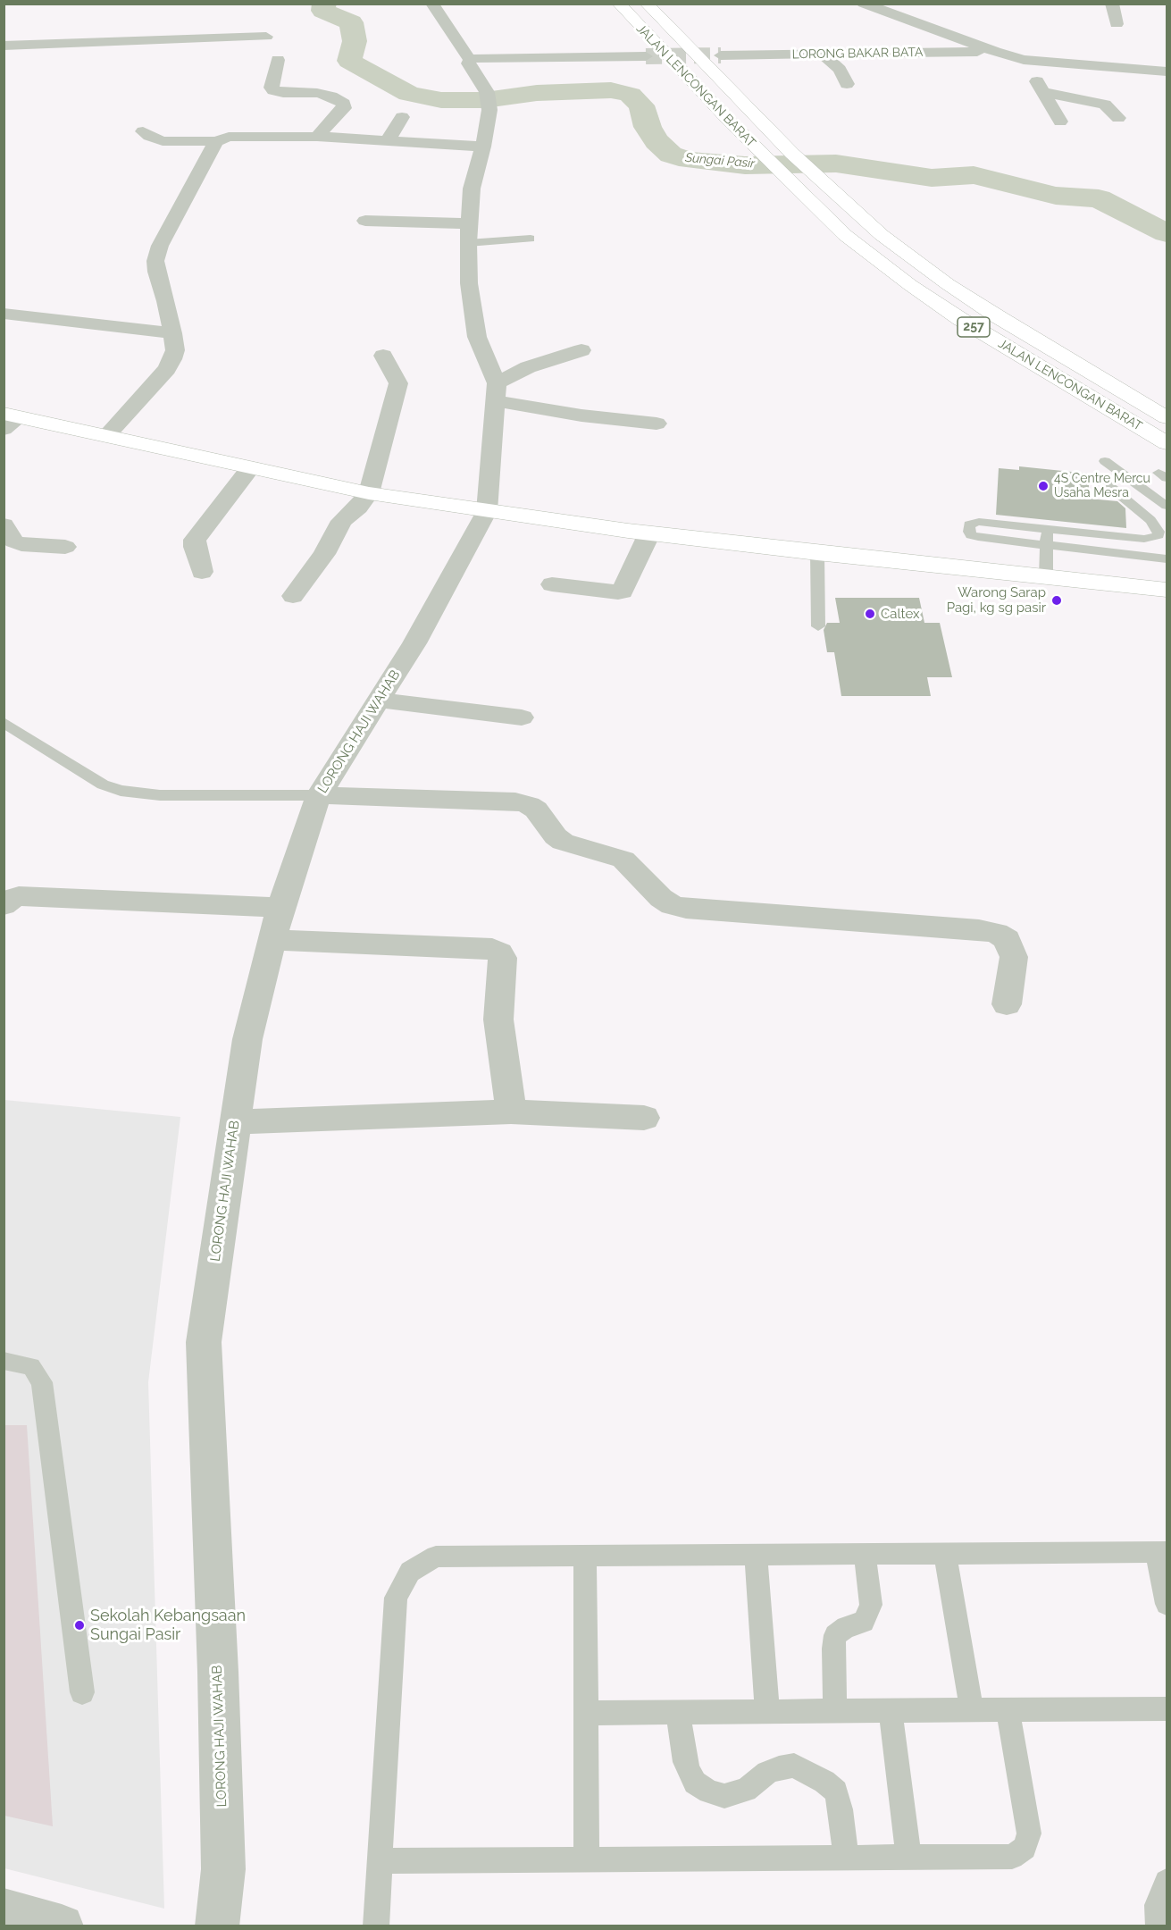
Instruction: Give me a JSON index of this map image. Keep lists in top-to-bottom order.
{
  "streets": {
    "main road": ["JALAN LENCONGAN BARAT", "257"],
    "street": ["LORONG BAKAR BATA", "LORONG HAJI WAHAB"]
  },
  "water": ["Sungai Pasir"],
  "places": [
    "4S Centre Mercu Usaha Mesra",
    "Warong Sarap Pagi, kg sg pasir",
    "Caltex",
    "Sekolah Kebangsaan Sungai Pasir"
  ]
}
